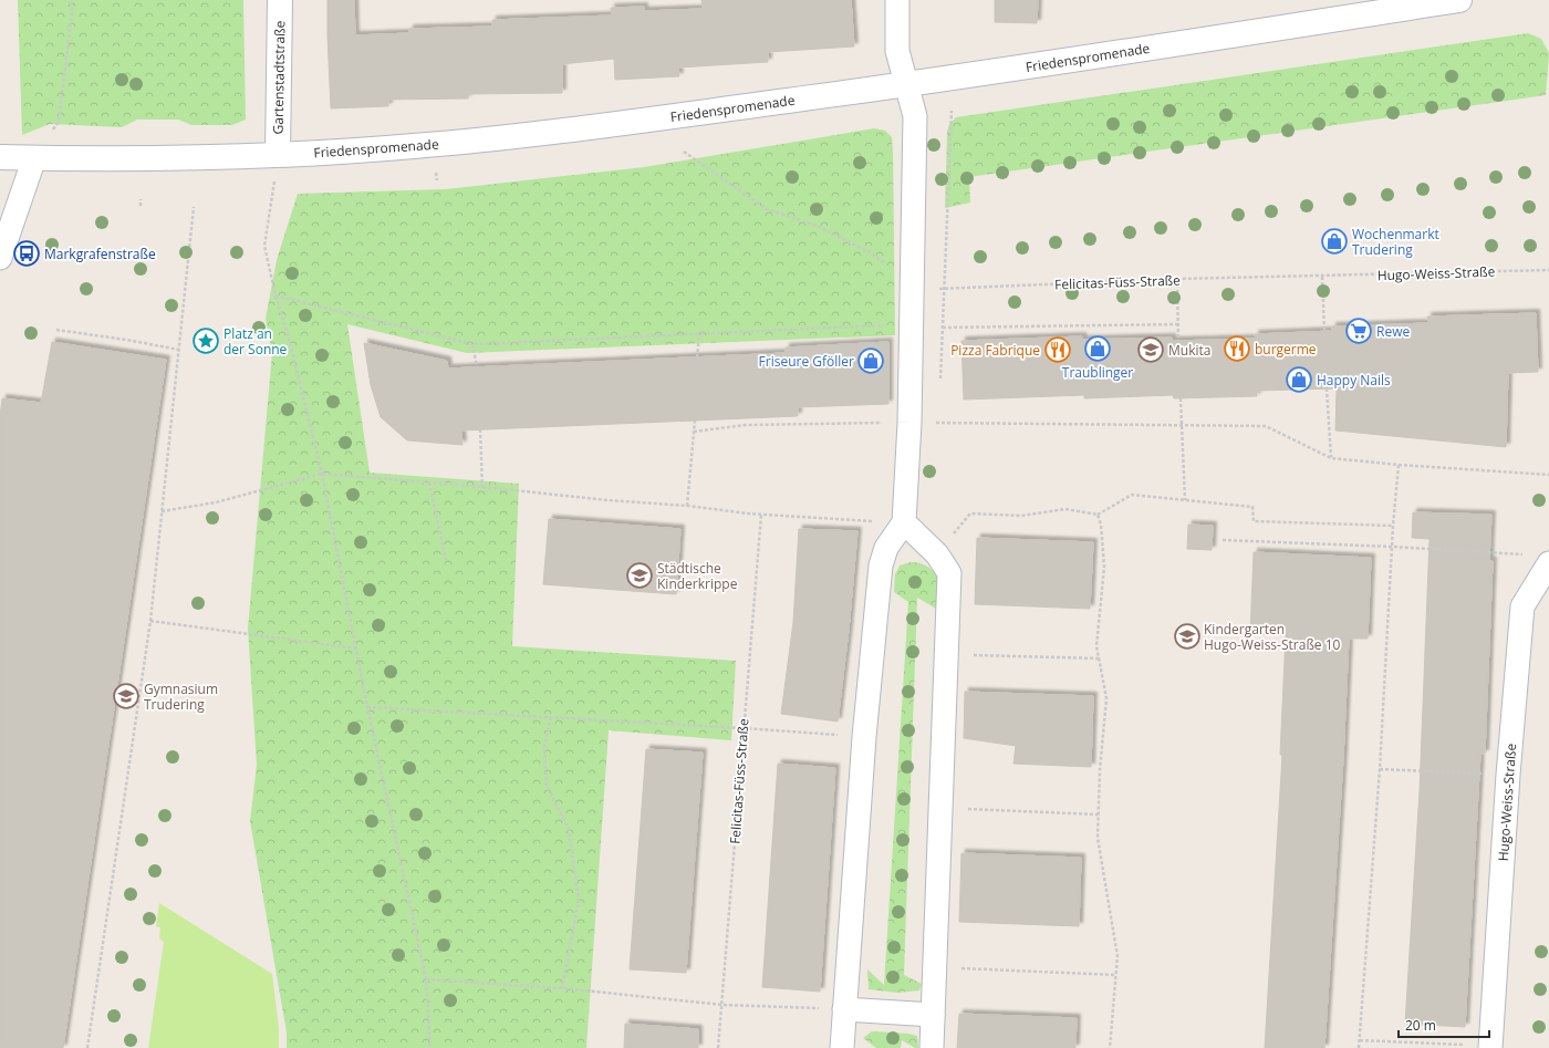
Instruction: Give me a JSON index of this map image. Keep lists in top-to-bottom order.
{
  "streets": {
    "street": ["Friedenspromenade", "Gartenstadtstraße", "Hugo-Weiss-Straße"],
    "path": ["Felicitas-Füss-Straße"]
  },
  "crossings": [
    ["Friedenspromenade", "Gartenstadtstraße"],
    ["Hugo-Weiss-Straße", "Felicitas-Füss-Straße"]
  ],
  "places": {
    "shop": [
      "Wochenmarkt Trudering",
      "Traublinger",
      "Friseure Gföller",
      "Happy Nails"
    ],
    "bus stop": ["Markgrafenstraße"],
    "supermarket": ["Rewe"],
    "place": ["Platz an der Sonne"],
    "restaurant": ["burgerme", "Pizza Fabrique"],
    "school or university": [
      "Mukita",
      "Städtische Kinderkrippe",
      "Kindergarten Hugo-Weiss-Straße 10",
      "Gymnasium Trudering"
    ]
  },
  "scale_bar": "20 m"
}
